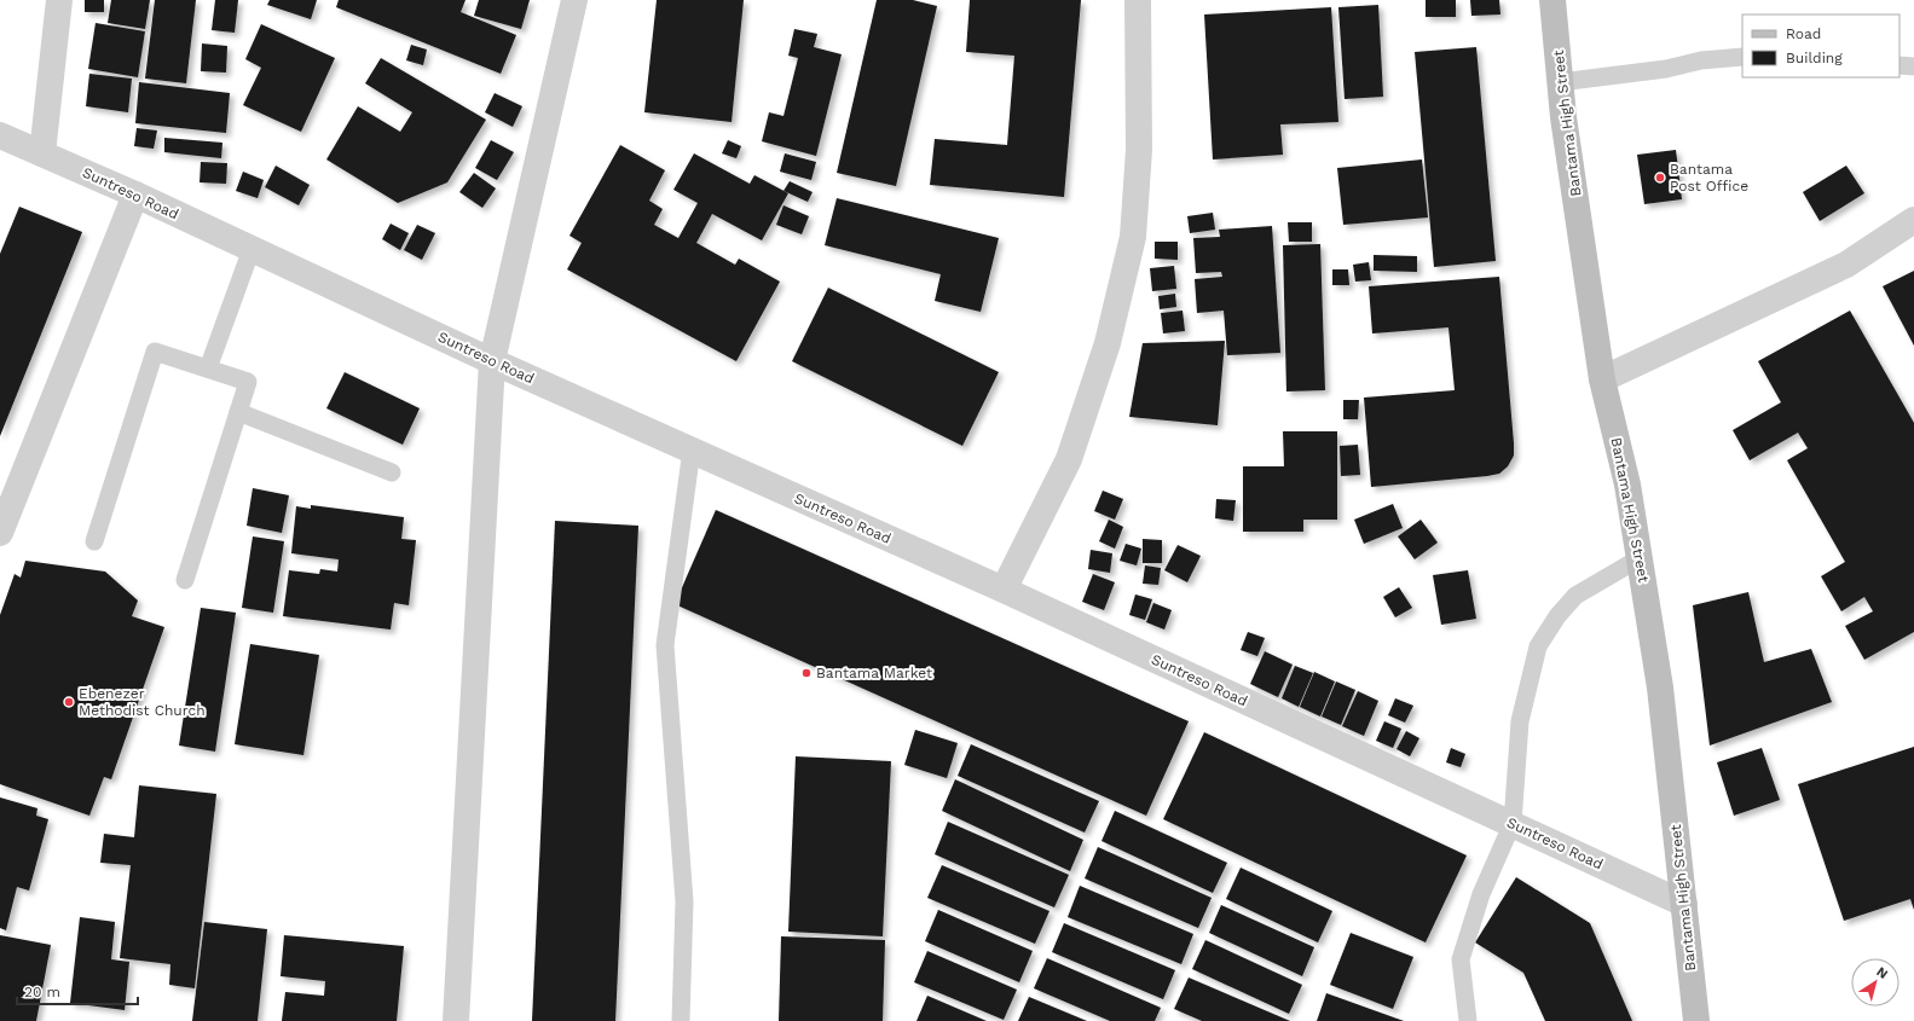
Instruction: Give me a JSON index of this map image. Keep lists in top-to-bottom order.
{
  "streets": {
    "main road": ["Bantama High Street"],
    "street": ["Suntreso Road"]
  },
  "crossings": [
    ["Bantama High Street", "Suntreso Road"]
  ],
  "places": ["Bantama Post Office", "Bantama Market", "Ebenezer Methodist Church"],
  "legend": ["Road", "Building"],
  "scale_bar": "20 m",
  "north": "top right"
}
